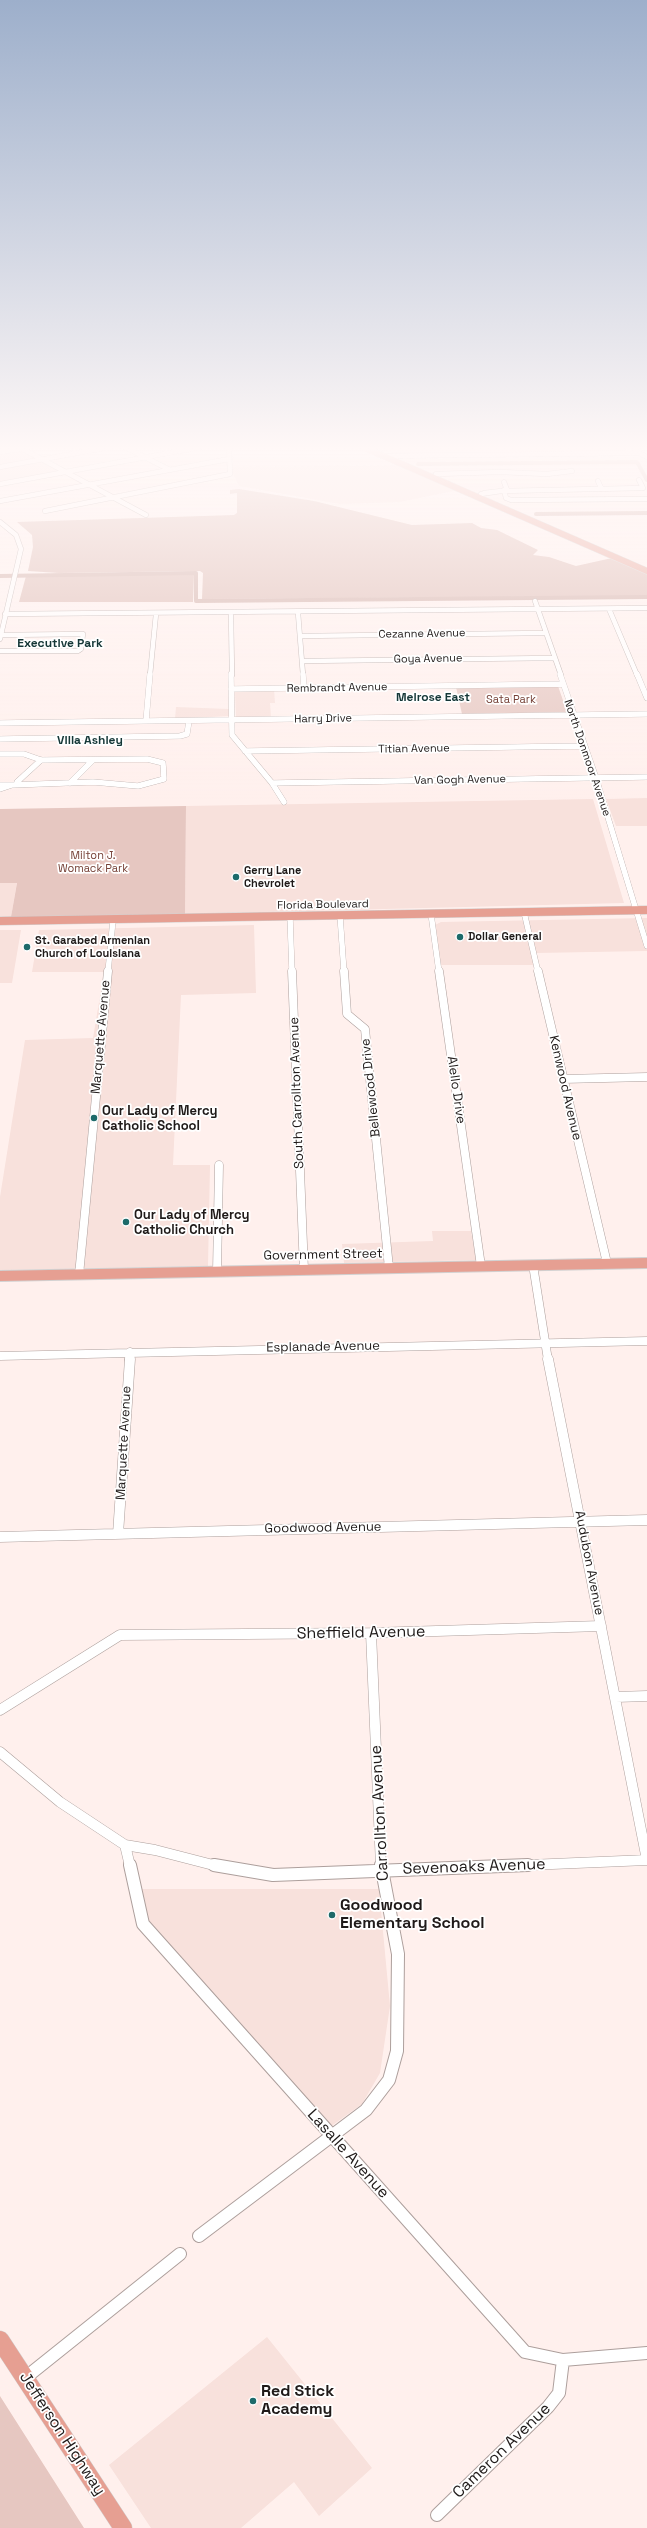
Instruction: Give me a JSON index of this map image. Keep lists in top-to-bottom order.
{
  "streets": {
    "main road": ["Florida Boulevard", "Government Street", "Jefferson Highway"],
    "street": [
      "Cezanne Avenue",
      "Goya Avenue",
      "Rembrandt Avenue",
      "Harry Drive",
      "Titian Avenue",
      "North Donmoor Avenue",
      "Van Gogh Avenue",
      "Marquette Avenue",
      "Bellewood Drive",
      "Kenwood Avenue",
      "Alello Drive",
      "South Carrollton Avenue",
      "Esplanade Avenue",
      "Goodwood Avenue",
      "Audubon Avenue",
      "Sheffield Avenue",
      "Carrollton Avenue",
      "Sevenoaks Avenue",
      "Lasalle Avenue",
      "Cameron Avenue"
    ]
  },
  "crossings": [
    ["Cezanne Avenue", "North Donmoor Avenue"],
    ["Goya Avenue", "North Donmoor Avenue"],
    ["Rembrandt Avenue", "North Donmoor Avenue"],
    ["Harry Drive", "North Donmoor Avenue"],
    ["Titian Avenue", "North Donmoor Avenue"],
    ["North Donmoor Avenue", "Van Gogh Avenue"],
    ["North Donmoor Avenue", "Florida Boulevard"],
    ["Florida Boulevard", "Marquette Avenue"],
    ["Florida Boulevard", "Bellewood Drive"],
    ["Florida Boulevard", "Kenwood Avenue"],
    ["Florida Boulevard", "Alello Drive"],
    ["Florida Boulevard", "South Carrollton Avenue"],
    ["Marquette Avenue", "Government Street"],
    ["Marquette Avenue", "Esplanade Avenue"],
    ["Marquette Avenue", "Goodwood Avenue"],
    ["Bellewood Drive", "Government Street"],
    ["Kenwood Avenue", "Government Street"],
    ["Alello Drive", "Government Street"],
    ["South Carrollton Avenue", "Government Street"],
    ["Government Street", "Audubon Avenue"],
    ["Esplanade Avenue", "Audubon Avenue"],
    ["Goodwood Avenue", "Audubon Avenue"],
    ["Audubon Avenue", "Sheffield Avenue"],
    ["Audubon Avenue", "Sevenoaks Avenue"],
    ["Sheffield Avenue", "Carrollton Avenue"],
    ["Carrollton Avenue", "Sevenoaks Avenue"],
    ["Carrollton Avenue", "Lasalle Avenue"],
    ["Sevenoaks Avenue", "Lasalle Avenue"],
    ["Lasalle Avenue", "Cameron Avenue"]
  ],
  "districts": ["Executive Park", "Melrose East", "Villa Ashley"],
  "parks": ["Sata Park", "Milton J. Womack Park"],
  "places": [
    "Gerry Lane Chevrolet",
    "Dollar General",
    "St. Garabed Armenian Church of Louisiana",
    "Our Lady of Mercy Catholic School",
    "Our Lady of Mercy Catholic Church",
    "Goodwood Elementary School",
    "Red Stick Academy"
  ]
}
